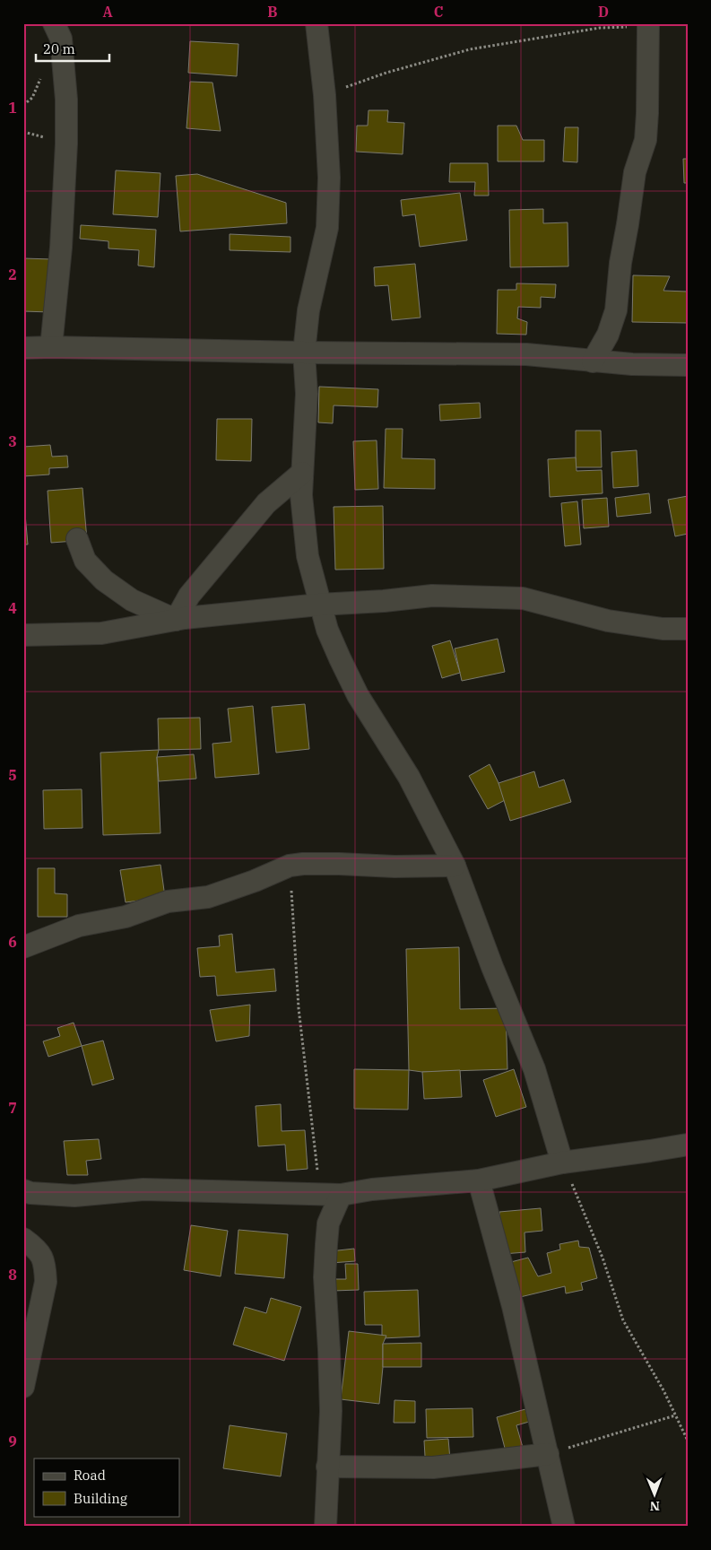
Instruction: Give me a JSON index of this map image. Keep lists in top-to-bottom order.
{
  "legend": ["Road", "Building"],
  "scale_bar": "20 m",
  "north": "bottom",
  "grid": {
    "columns": [
      "A",
      "B",
      "C",
      "D"
    ],
    "rows": [
      "1",
      "2",
      "3",
      "4",
      "5",
      "6",
      "7",
      "8",
      "9"
    ]
  }
}
